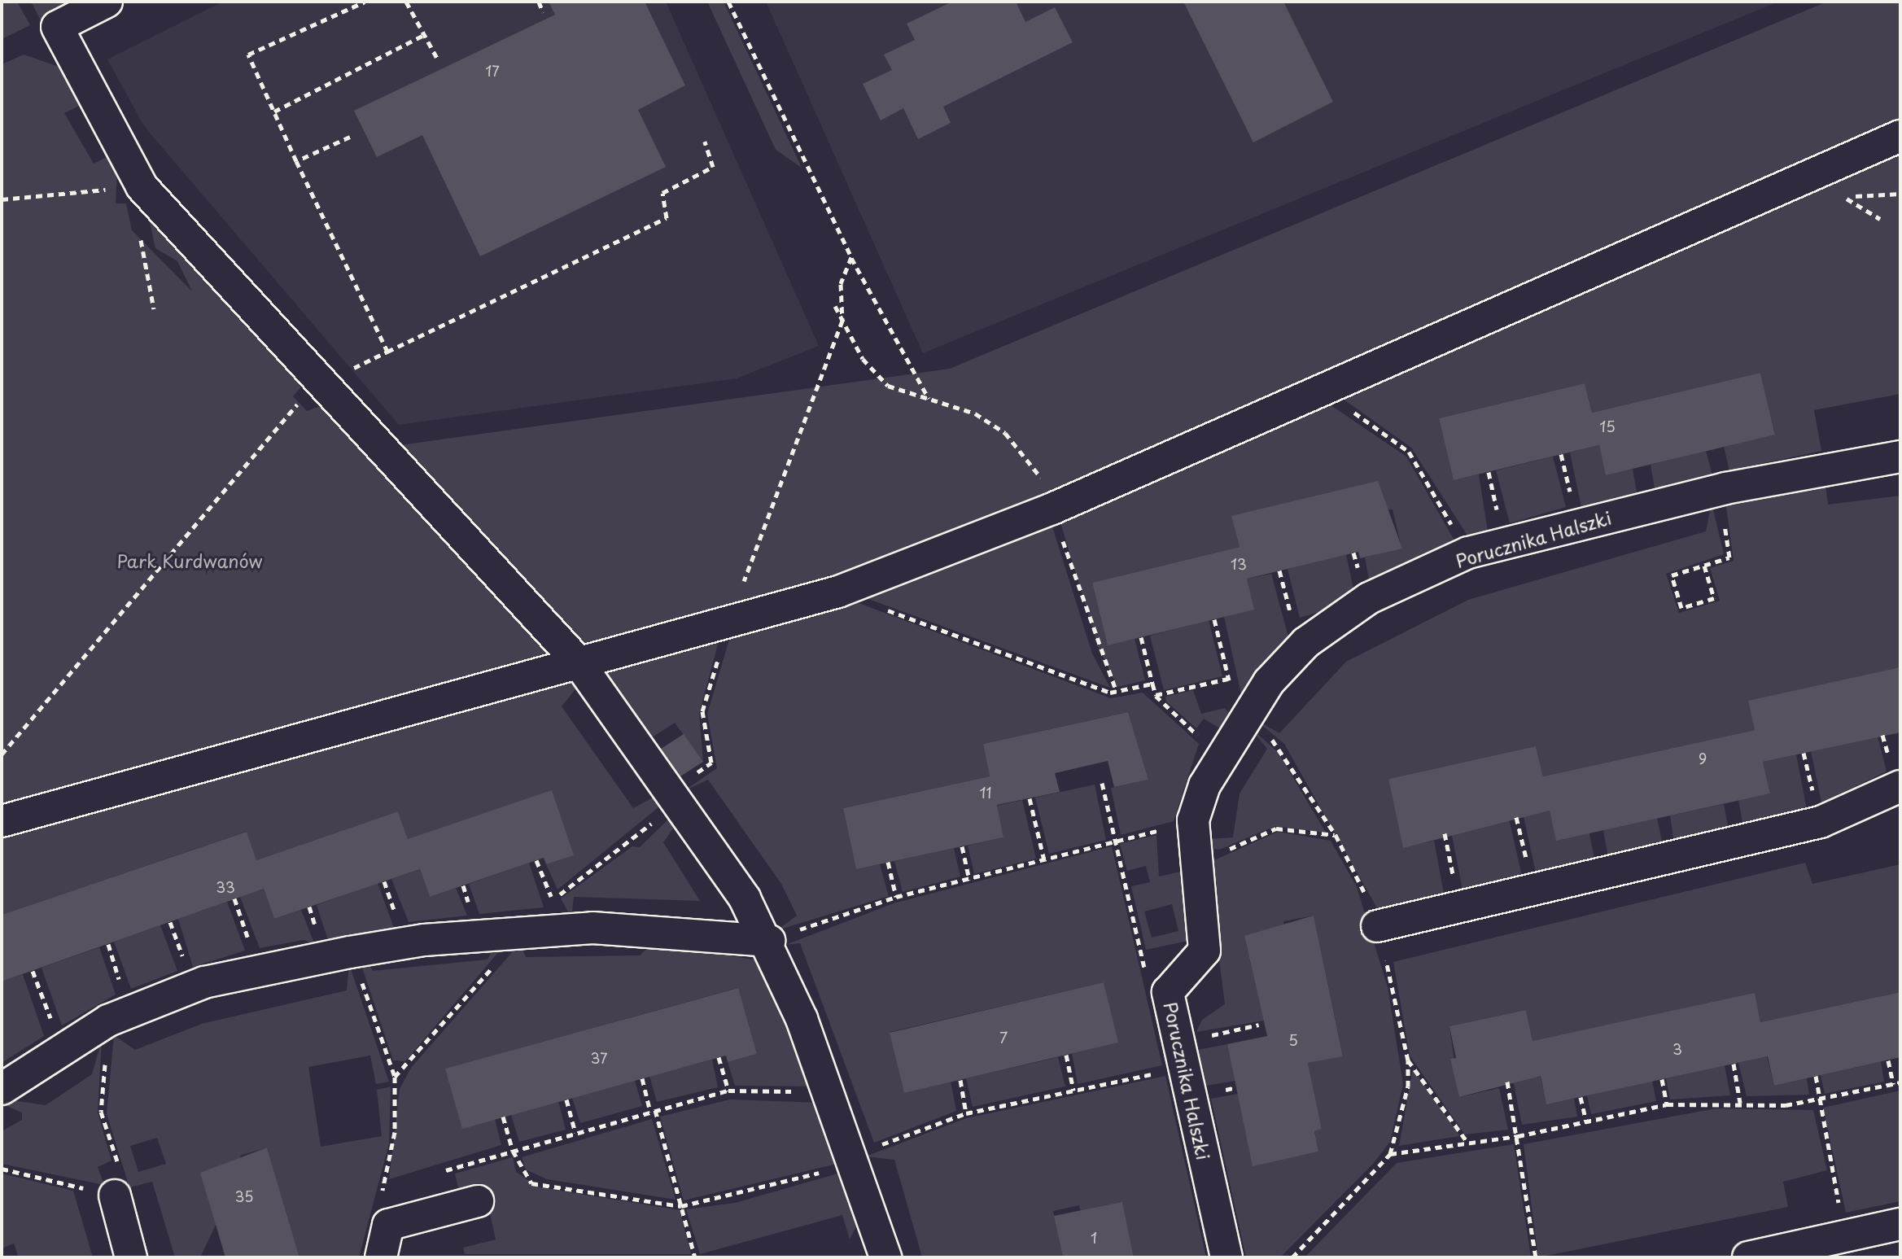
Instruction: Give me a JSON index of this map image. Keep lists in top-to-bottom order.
{
  "streets": {
    "street": ["Porucznika Halszki"]
  },
  "parks": ["Park Kurdwanów"],
  "house_numbers": [
    "17",
    "15",
    "13",
    "9",
    "11",
    "33",
    "7",
    "5",
    "3",
    "37",
    "35",
    "1"
  ]
}
